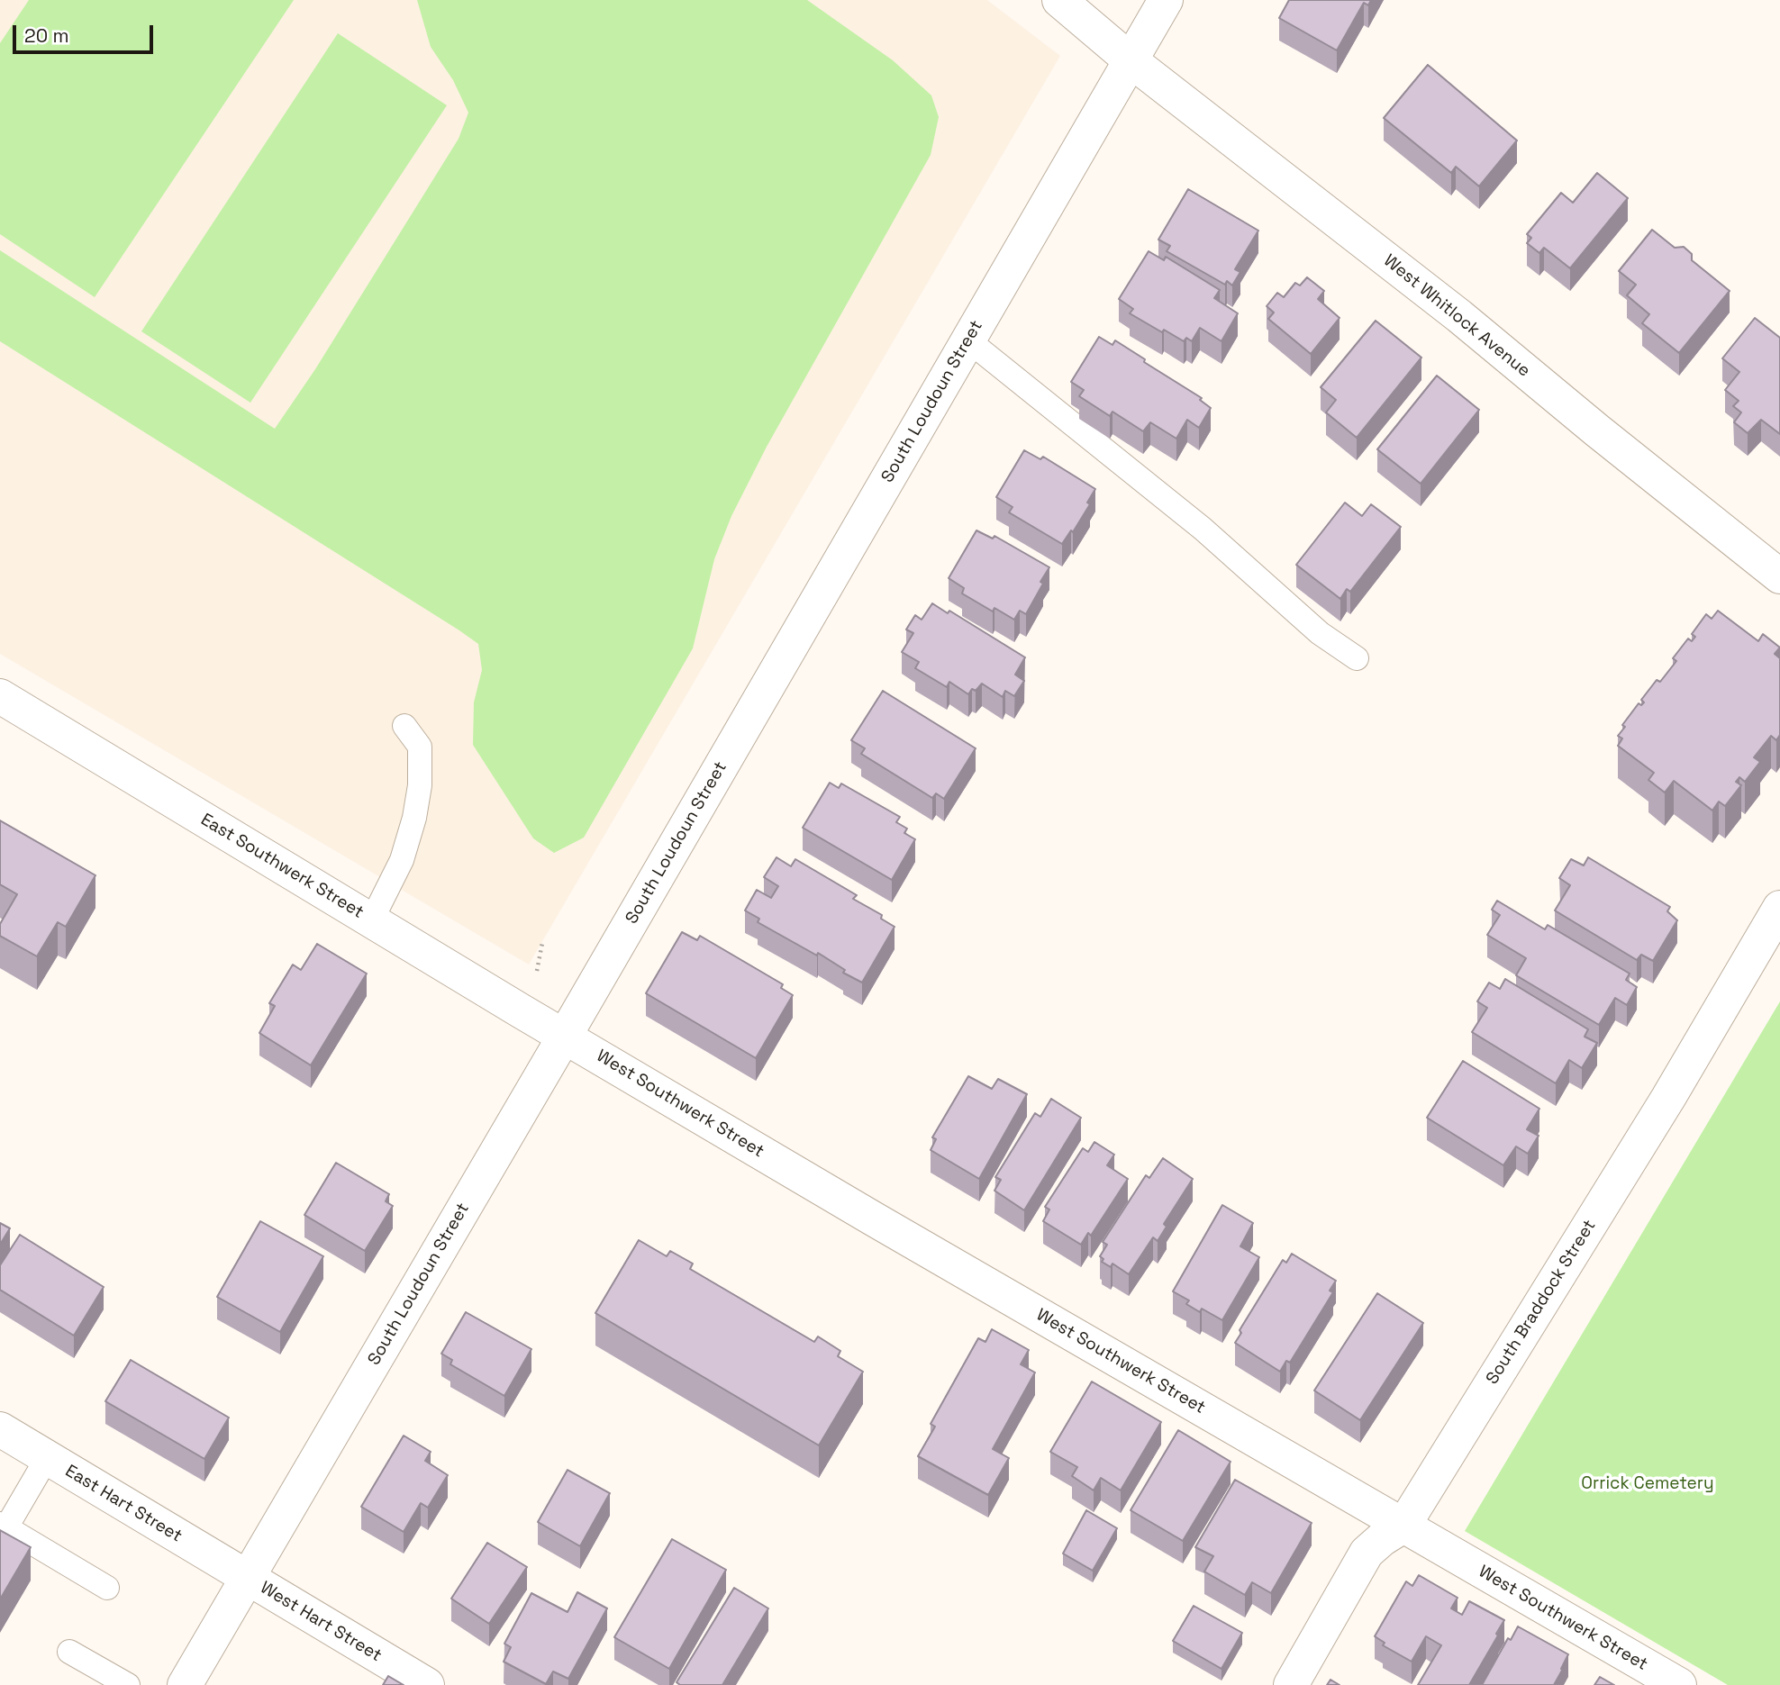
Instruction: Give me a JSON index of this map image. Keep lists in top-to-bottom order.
{
  "streets": {
    "street": [
      "West Whitlock Avenue",
      "South Loudoun Street",
      "East Southwerk Street",
      "West Southwerk Street",
      "South Braddock Street",
      "East Hart Street",
      "West Hart Street"
    ]
  },
  "crossings": [
    ["West Whitlock Avenue", "South Loudoun Street"],
    ["South Loudoun Street", "East Southwerk Street"],
    ["South Loudoun Street", "West Southwerk Street"],
    ["South Loudoun Street", "East Hart Street"],
    ["South Loudoun Street", "West Hart Street"],
    ["East Southwerk Street", "West Southwerk Street"],
    ["West Southwerk Street", "South Braddock Street"],
    ["East Hart Street", "West Hart Street"]
  ],
  "parks": ["Orrick Cemetery"],
  "scale_bar": "20 m"
}
